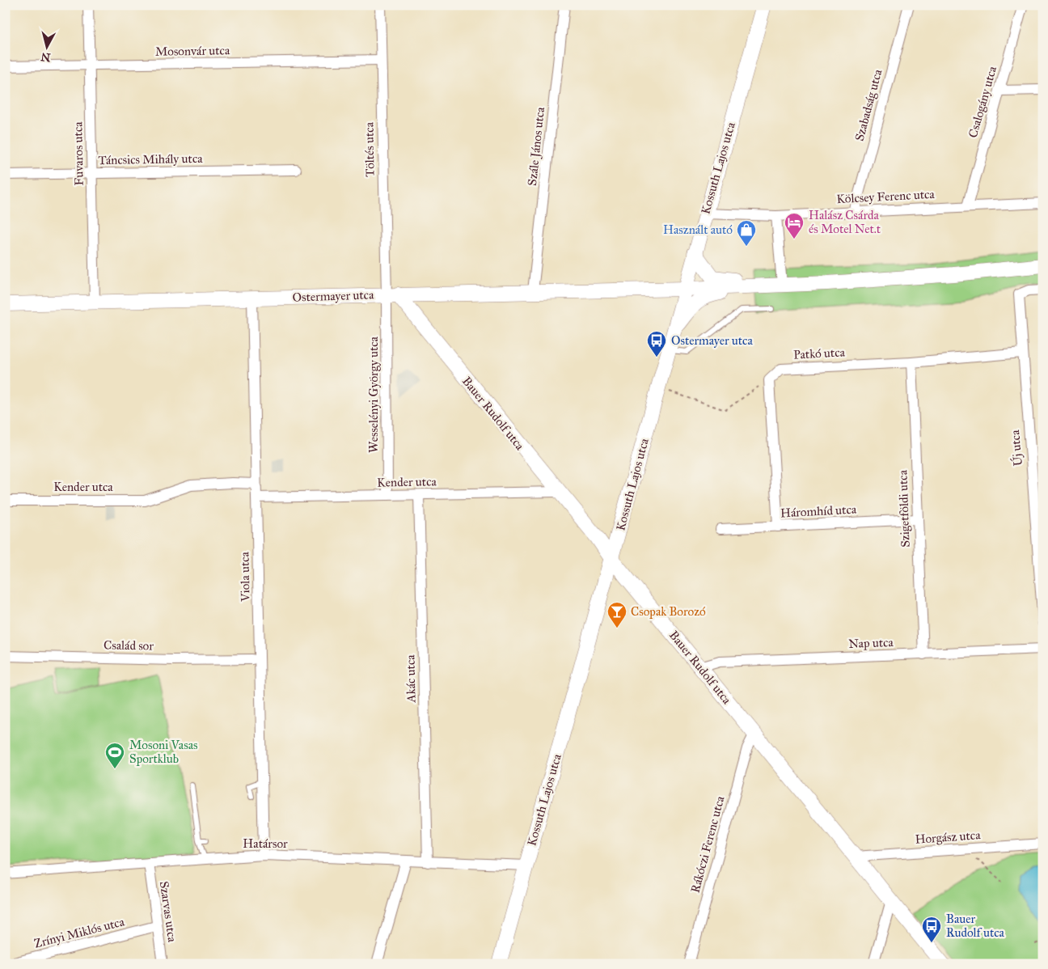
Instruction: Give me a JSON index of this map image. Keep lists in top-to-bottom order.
{
  "streets": {
    "street": [
      "Mosonvár utca",
      "Csalogány utca",
      "Szabadság utca",
      "Szále János utca",
      "Töltés utca",
      "Fuvaros utca",
      "Táncsics Mihály utca",
      "Kossuth Lajos utca",
      "Kölcsey Ferenc utca",
      "Ostermayer utca",
      "Patkó utca",
      "Wesselényi György utca",
      "Bauer Rudolf utca",
      "Új utca",
      "Kender utca",
      "Szigetföldi utca",
      "Háromhíd utca",
      "Viola utca",
      "Nap utca",
      "Család sor",
      "Akác utca",
      "Horgász utca",
      "Határsor",
      "Rákóczi Ferenc utca",
      "Szarvas utca",
      "Zrínyi Miklós utca"
    ]
  },
  "crossings": [
    ["Mosonvár utca", "Töltés utca"],
    ["Mosonvár utca", "Fuvaros utca"],
    ["Csalogány utca", "Kölcsey Ferenc utca"],
    ["Szabadság utca", "Kölcsey Ferenc utca"],
    ["Szále János utca", "Ostermayer utca"],
    ["Töltés utca", "Ostermayer utca"],
    ["Töltés utca", "Wesselényi György utca"],
    ["Töltés utca", "Bauer Rudolf utca"],
    ["Fuvaros utca", "Táncsics Mihály utca"],
    ["Fuvaros utca", "Ostermayer utca"],
    ["Kossuth Lajos utca", "Kölcsey Ferenc utca"],
    ["Kossuth Lajos utca", "Ostermayer utca"],
    ["Kossuth Lajos utca", "Bauer Rudolf utca"],
    ["Kossuth Lajos utca", "Határsor"],
    ["Ostermayer utca", "Wesselényi György utca"],
    ["Ostermayer utca", "Bauer Rudolf utca"],
    ["Ostermayer utca", "Viola utca"],
    ["Patkó utca", "Új utca"],
    ["Patkó utca", "Szigetföldi utca"],
    ["Wesselényi György utca", "Bauer Rudolf utca"],
    ["Wesselényi György utca", "Kender utca"],
    ["Bauer Rudolf utca", "Kender utca"],
    ["Bauer Rudolf utca", "Nap utca"],
    ["Bauer Rudolf utca", "Horgász utca"],
    ["Bauer Rudolf utca", "Rákóczi Ferenc utca"],
    ["Kender utca", "Viola utca"],
    ["Kender utca", "Akác utca"],
    ["Szigetföldi utca", "Háromhíd utca"],
    ["Szigetföldi utca", "Nap utca"],
    ["Viola utca", "Határsor"],
    ["Akác utca", "Határsor"],
    ["Határsor", "Szarvas utca"],
    ["Szarvas utca", "Zrínyi Miklós utca"]
  ],
  "places": {
    "hotel": ["Halász Csárda és Motel Net.t"],
    "shop": ["Használt autó"],
    "bus stop": ["Ostermayer utca", "Bauer Rudolf utca"],
    "bar": ["Csopak Borozó"],
    "sports": ["Mosoni Vasas Sportklub"]
  },
  "north": "bottom"
}
